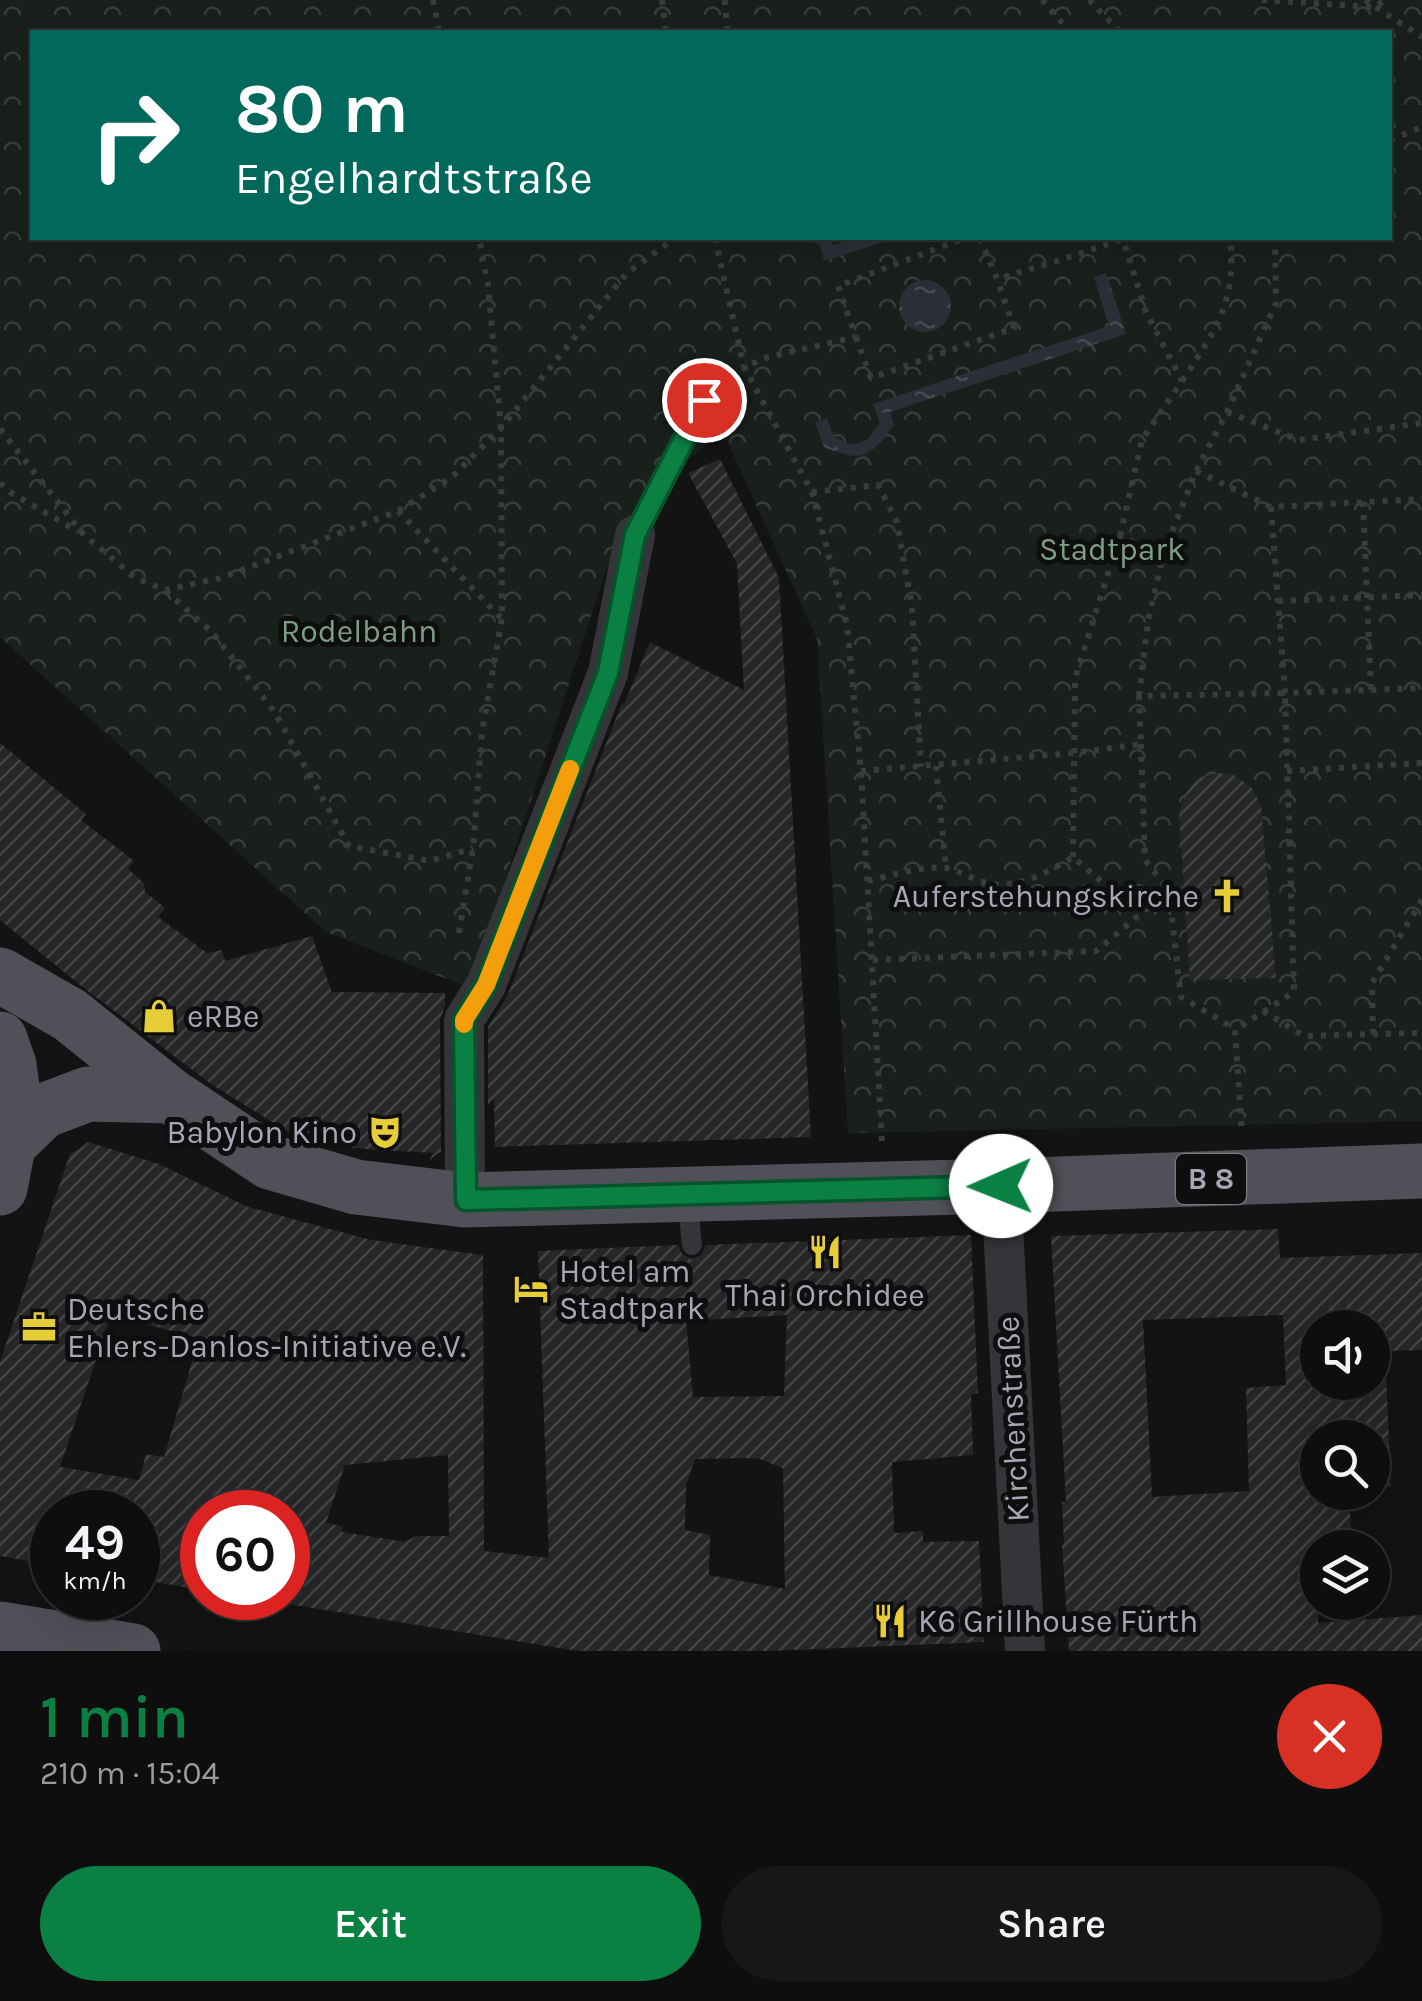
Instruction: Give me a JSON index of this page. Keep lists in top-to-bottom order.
{
  "streets": {
    "main road": ["B 8"],
    "street": ["Kirchenstraße"]
  },
  "crossings": [
    ["B 8", "Kirchenstraße"]
  ],
  "parks": ["Stadtpark", "Rodelbahn"],
  "places": {
    "church": ["Auferstehungskirche"],
    "shop": ["eRBe"],
    "theatre": ["Babylon Kino"],
    "restaurant": ["Thai Orchidee", "K6 Grillhouse Fürth"],
    "hotel": ["Hotel am Stadtpark"],
    "office": ["Deutsche Ehlers-Danlos-Initiative e.V."]
  },
  "page": {
    "turn": ["80 m", "Engelhardtstraße"],
    "speed": "49 km/h",
    "limit": "60",
    "heading": ["1 min", "210 m · 15:04"],
    "buttons": ["Exit", "Share"]
  }
}
